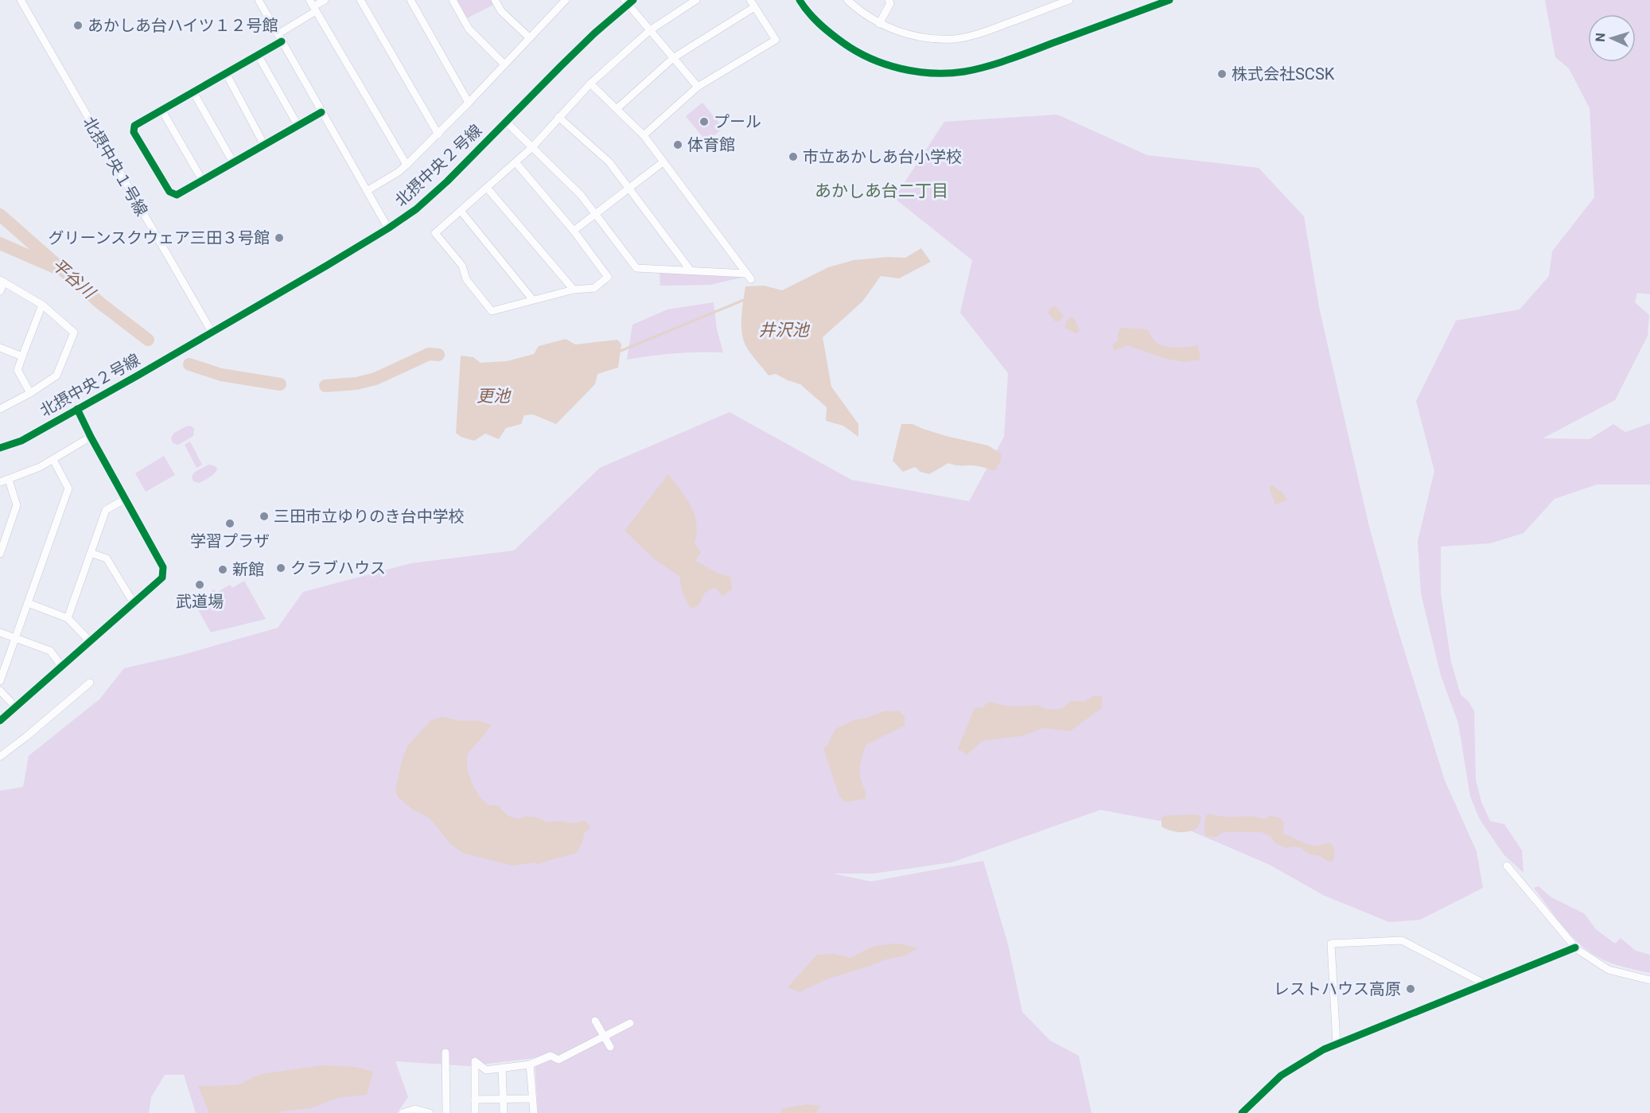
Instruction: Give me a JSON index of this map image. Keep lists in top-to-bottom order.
{
  "streets": {
    "street": ["北摂中央２号線", "北摂中央１号線"]
  },
  "crossings": [
    ["北摂中央２号線", "北摂中央１号線"]
  ],
  "districts": ["あかしあ台二丁目"],
  "water": ["平谷川", "井沢池", "更池"],
  "places": [
    "あかしあ台ハイツ１２号館",
    "株式会社SCSK",
    "プール",
    "体育館",
    "市立あかしあ台小学校",
    "グリーンスクウェア三田３号館",
    "三田市立ゆりのき台中学校",
    "学習プラザ",
    "クラブハウス",
    "新館",
    "武道場",
    "レストハウス高原"
  ],
  "north": "left"
}
